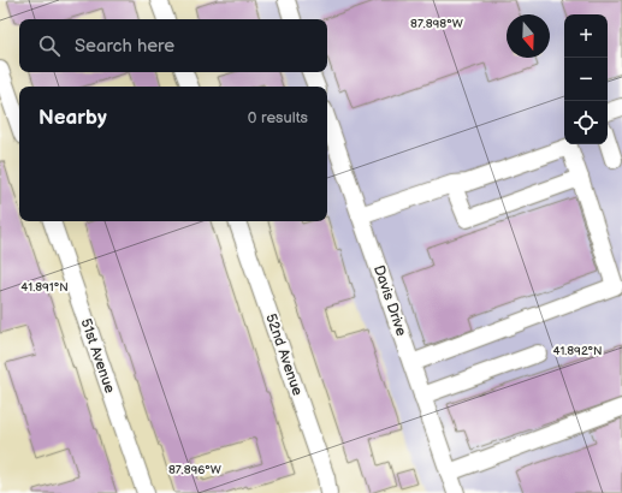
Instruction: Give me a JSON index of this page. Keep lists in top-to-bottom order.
{
  "streets": {
    "street": ["Davis Drive", "52nd Avenue", "51st Avenue"]
  },
  "north": "bottom",
  "page": {
    "map_buttons": ["+", "−"],
    "search": "Search here",
    "heading": ["Nearby", "0 results"]
  },
  "coordinates": [
    "87.898°W",
    "41.891°N",
    "41.892°N",
    "87.896°W"
  ]
}
